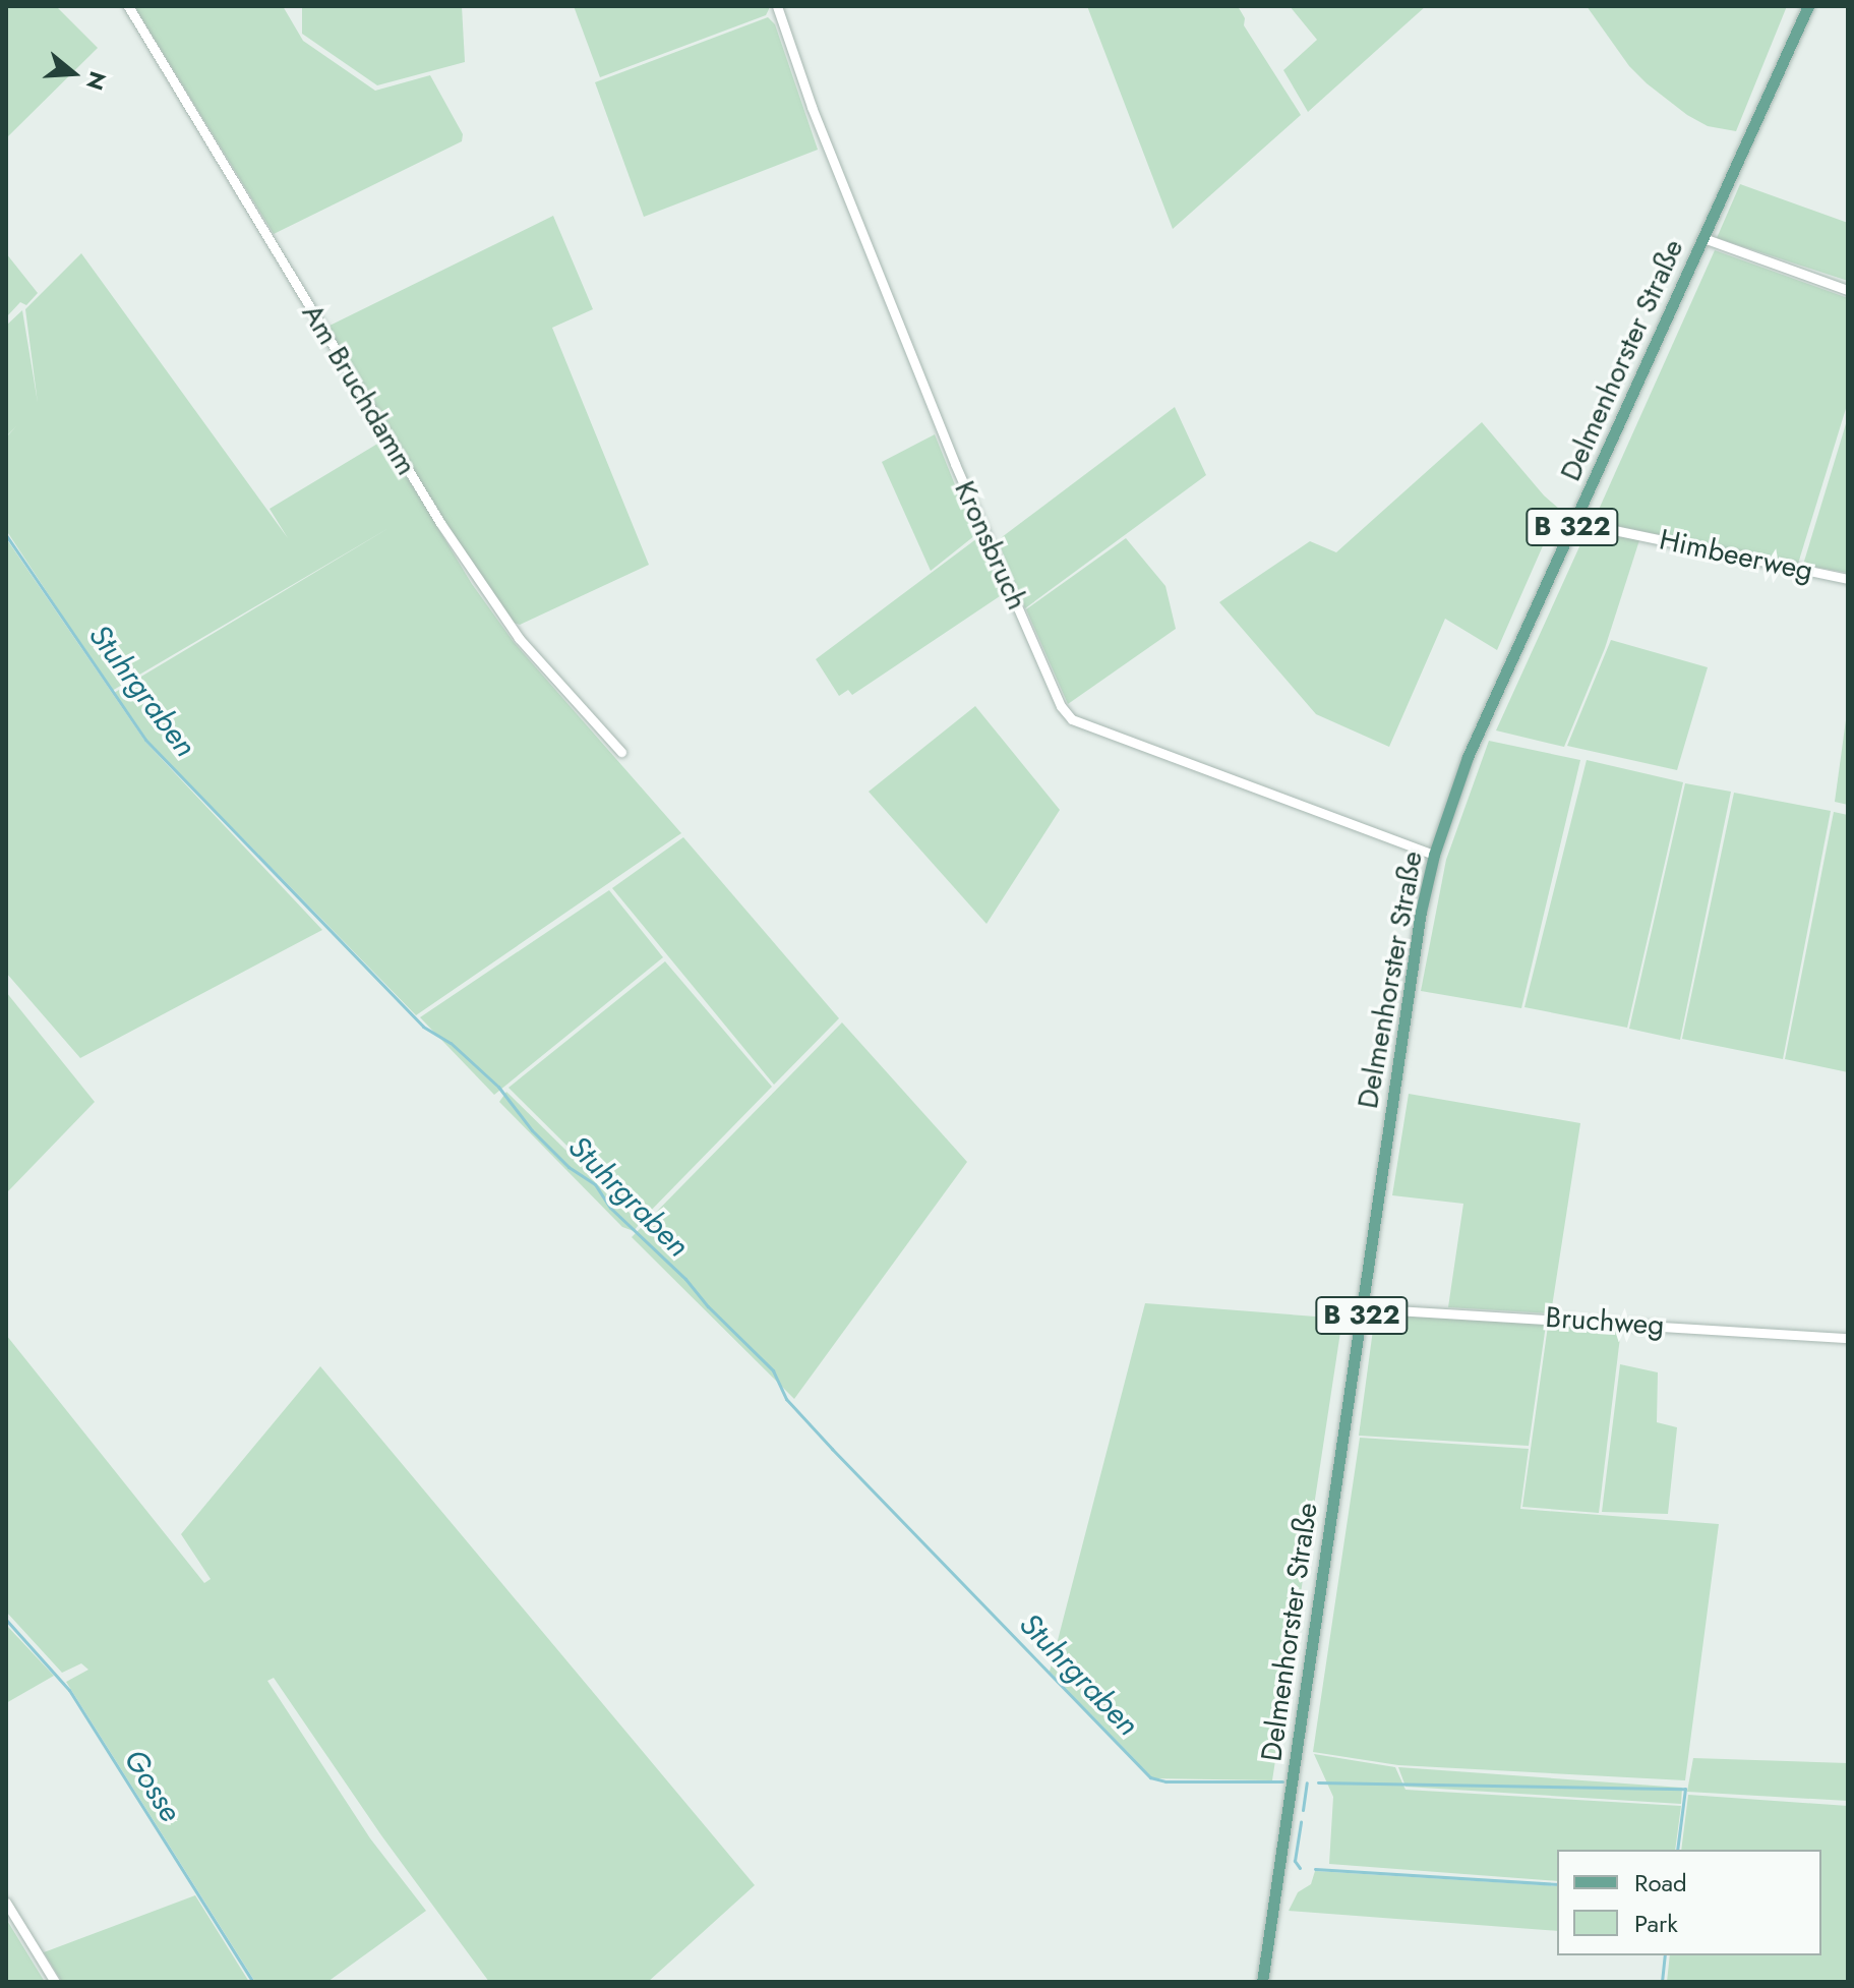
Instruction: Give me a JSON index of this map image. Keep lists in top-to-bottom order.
{
  "streets": {
    "main road": ["Delmenhorster Straße", "B 322"],
    "street": [
      "Am Bruchdamm",
      "Kronsbruch",
      "Himbeerweg",
      "Bruchweg"
    ]
  },
  "crossings": [
    ["Delmenhorster Straße", "Kronsbruch"],
    ["Delmenhorster Straße", "Himbeerweg"],
    ["Delmenhorster Straße", "Bruchweg"]
  ],
  "water": ["Stuhrgraben", "Gosse"],
  "legend": ["Road", "Park"],
  "north": "right"
}
